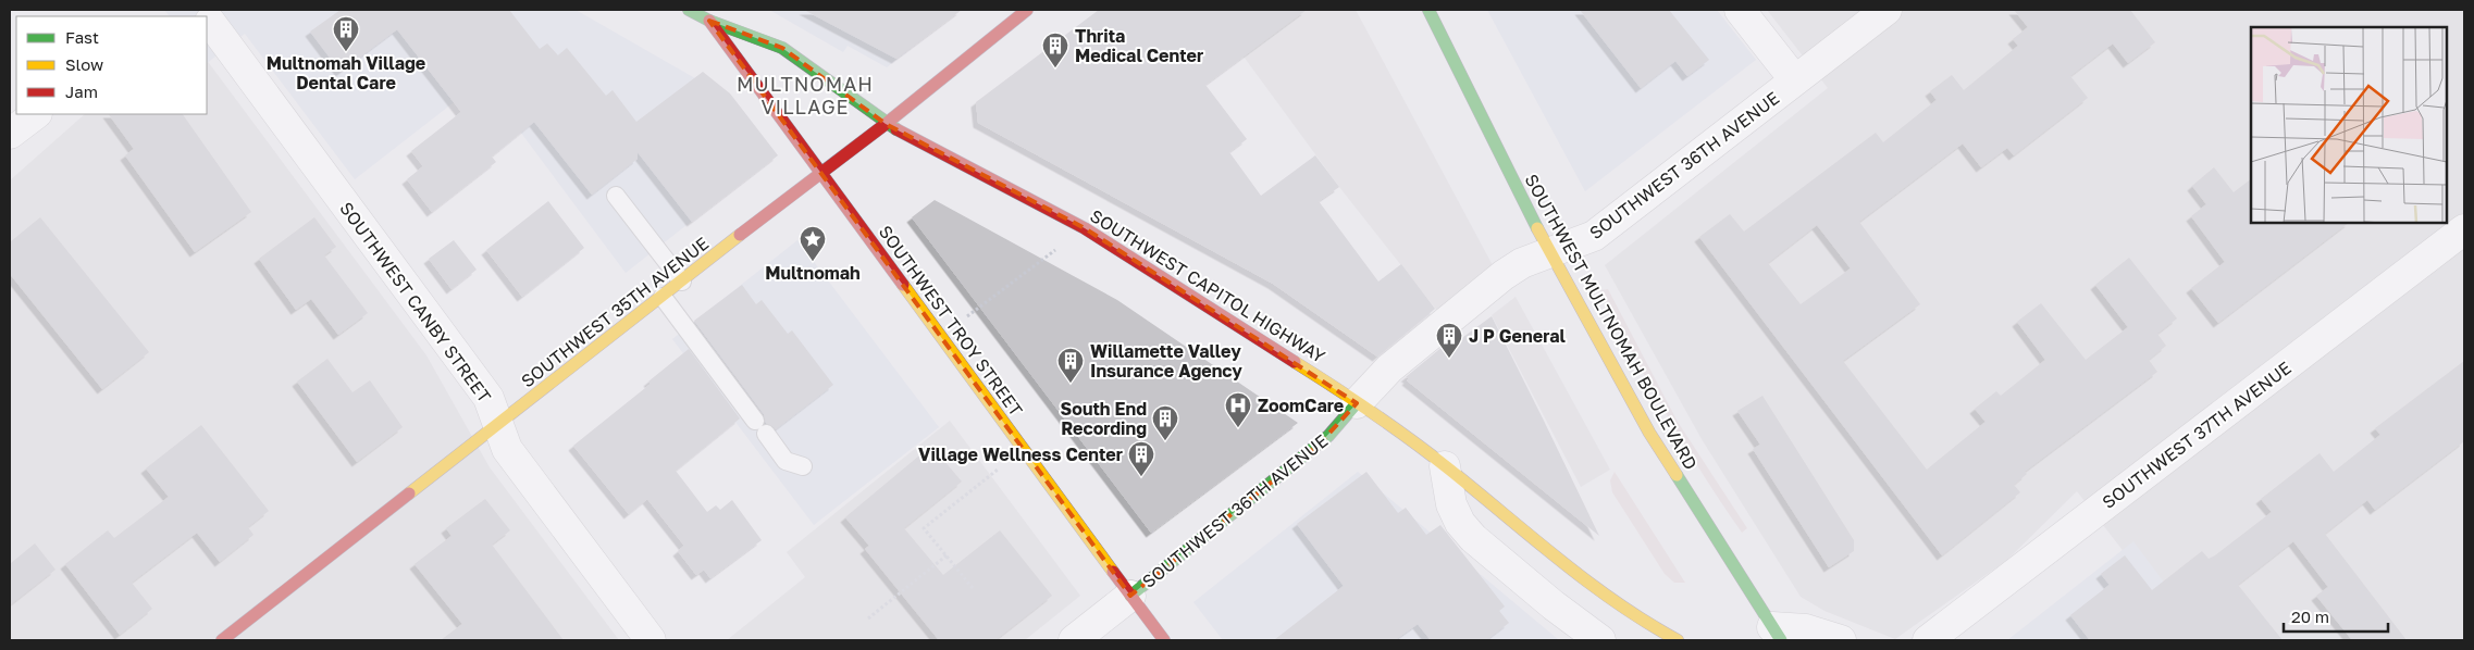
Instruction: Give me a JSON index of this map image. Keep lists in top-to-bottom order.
{
  "streets": {
    "street": [
      "SOUTHWEST 36TH AVENUE",
      "SOUTHWEST CAPITOL HIGHWAY",
      "SOUTHWEST CANBY STREET",
      "SOUTHWEST 35TH AVENUE",
      "SOUTHWEST TROY STREET",
      "SOUTHWEST MULTNOMAH BOULEVARD",
      "SOUTHWEST 37TH AVENUE"
    ]
  },
  "crossings": [
    ["SOUTHWEST 36TH AVENUE", "SOUTHWEST CAPITOL HIGHWAY"],
    ["SOUTHWEST 36TH AVENUE", "SOUTHWEST TROY STREET"],
    ["SOUTHWEST 36TH AVENUE", "SOUTHWEST MULTNOMAH BOULEVARD"],
    ["SOUTHWEST CAPITOL HIGHWAY", "SOUTHWEST 35TH AVENUE"],
    ["SOUTHWEST CAPITOL HIGHWAY", "SOUTHWEST TROY STREET"],
    ["SOUTHWEST CANBY STREET", "SOUTHWEST 35TH AVENUE"],
    ["SOUTHWEST 35TH AVENUE", "SOUTHWEST TROY STREET"]
  ],
  "districts": ["MULTNOMAH VILLAGE"],
  "places": {
    "building": [
      "Multnomah Village Dental Care",
      "Thrita Medical Center",
      "J P General",
      "Willamette Valley Insurance Agency",
      "South End Recording",
      "Village Wellness Center"
    ],
    "place": ["Multnomah"],
    "hospital": ["ZoomCare"]
  },
  "legend": ["Fast", "Slow", "Jam"],
  "scale_bar": "20 m"
}
